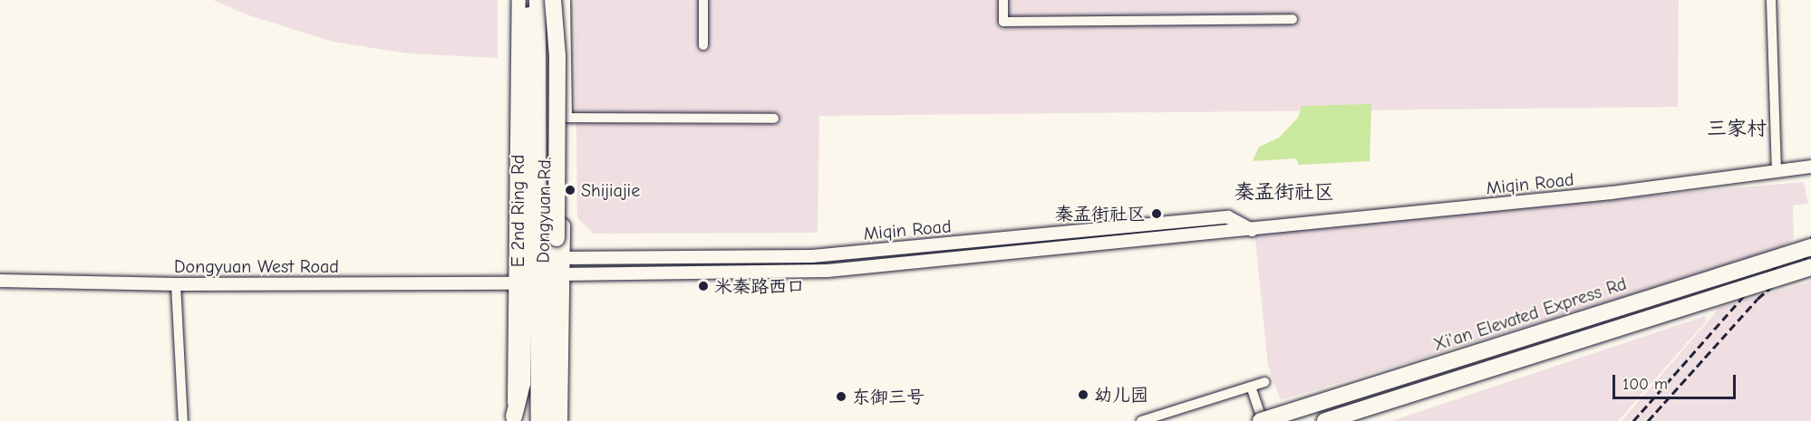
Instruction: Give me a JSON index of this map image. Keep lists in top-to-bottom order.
{
  "streets": {
    "highway": ["E 2nd Ring Rd", "Xi'an Elevated Express Rd"],
    "main road": ["Dongyuan Rd."],
    "street": ["Miqin Road", "Dongyuan West Road"]
  },
  "crossings": [
    ["Miqin Road", "Dongyuan Rd."],
    ["Dongyuan Rd.", "Dongyuan West Road"]
  ],
  "districts": ["三家村", "秦孟街社区"],
  "places": [
    "Shijiajie",
    "秦孟街社区",
    "米秦路西口",
    "幼儿园",
    "东御三号"
  ],
  "scale_bar": "100 m"
}
